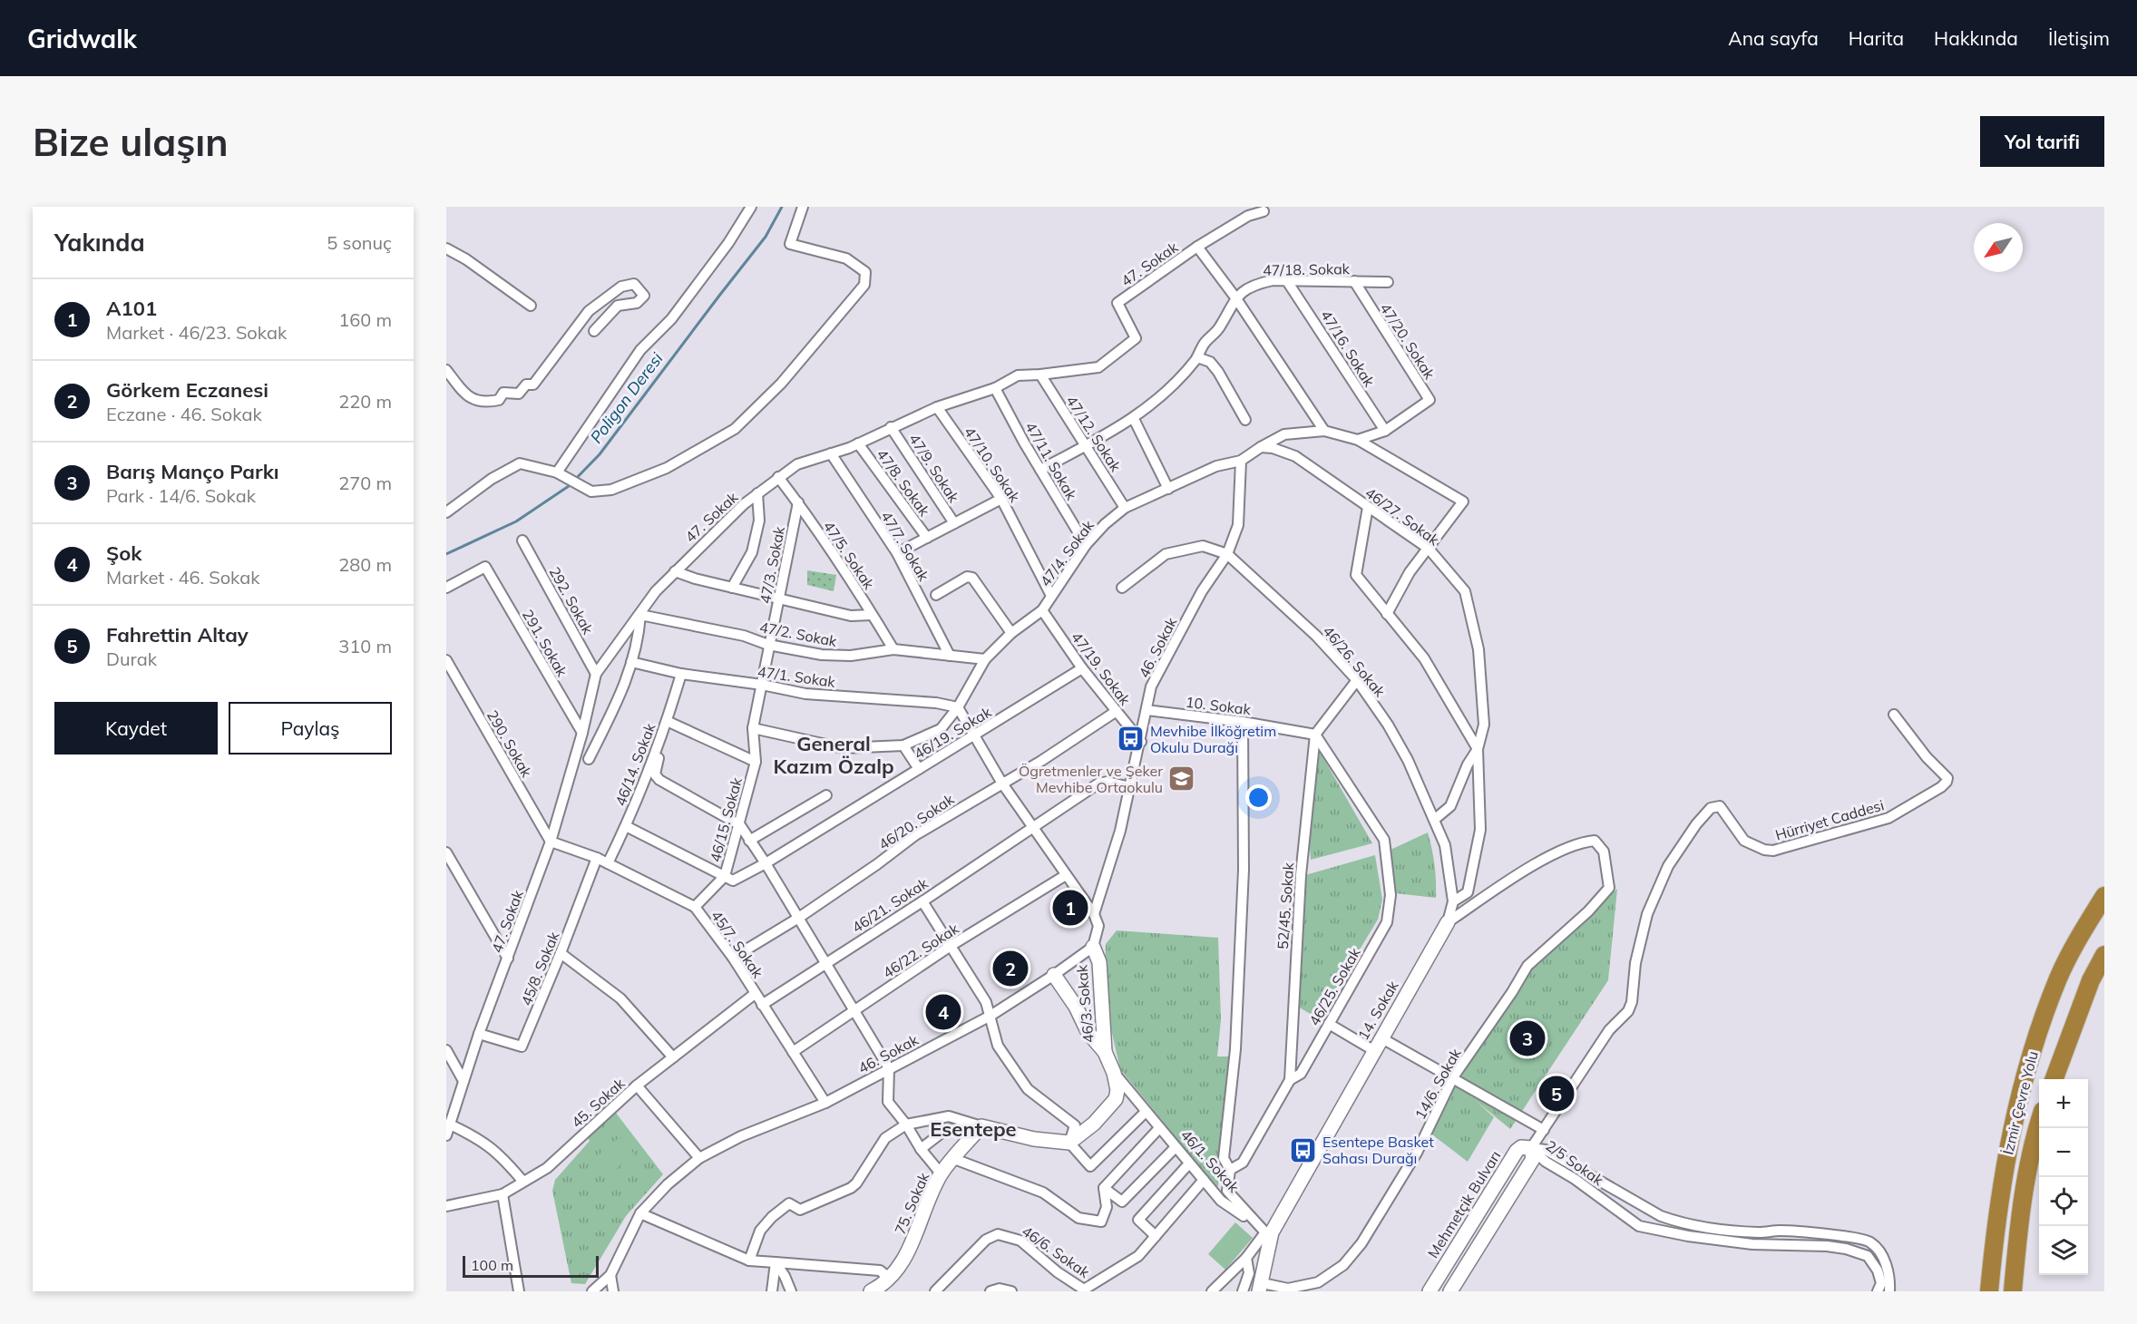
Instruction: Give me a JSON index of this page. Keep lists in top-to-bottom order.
{
  "streets": {
    "highway": ["İzmir Çevre Yolu"],
    "street": [
      "47. Sokak",
      "47/18. Sokak",
      "47/20. Sokak",
      "47/16. Sokak",
      "47/12. Sokak",
      "47/11. Sokak",
      "47/10. Sokak",
      "47/9. Sokak",
      "47/8. Sokak",
      "46/27. Sokak",
      "47/7. Sokak",
      "47/4. Sokak",
      "47/5. Sokak",
      "47/3. Sokak",
      "292. Sokak",
      "47/2. Sokak",
      "291. Sokak",
      "46. Sokak",
      "46/26. Sokak",
      "47/19. Sokak",
      "47/1. Sokak",
      "10. Sokak",
      "46/19. Sokak",
      "290. Sokak",
      "46/14. Sokak",
      "46/15. Sokak",
      "Hürriyet Caddesi",
      "46/20. Sokak",
      "46/21. Sokak",
      "52/45. Sokak",
      "45/7. Sokak",
      "46/22. Sokak",
      "45/8. Sokak",
      "46/25. Sokak",
      "46/3. Sokak",
      "14. Sokak",
      "14/6. Sokak",
      "45. Sokak",
      "46/1. Sokak",
      "2/5 Sokak",
      "75. Sokak",
      "Mehmetçik Bulvarı",
      "46/6. Sokak"
    ]
  },
  "crossings": [
    ["47. Sokak", "47/12. Sokak"],
    ["47. Sokak", "47/11. Sokak"],
    ["47. Sokak", "47/10. Sokak"],
    ["47. Sokak", "47/9. Sokak"],
    ["47. Sokak", "47/8. Sokak"],
    ["47. Sokak", "47/7. Sokak"],
    ["47. Sokak", "47/5. Sokak"],
    ["47. Sokak", "292. Sokak"],
    ["47. Sokak", "47/2. Sokak"],
    ["47. Sokak", "291. Sokak"],
    ["47. Sokak", "290. Sokak"],
    ["47. Sokak", "45/7. Sokak"],
    ["47. Sokak", "45/8. Sokak"],
    ["47/18. Sokak", "47/20. Sokak"],
    ["47/18. Sokak", "47/16. Sokak"],
    ["47/20. Sokak", "47/16. Sokak"],
    ["47/20. Sokak", "47/4. Sokak"],
    ["47/12. Sokak", "47/4. Sokak"],
    ["47/11. Sokak", "47/4. Sokak"],
    ["47/10. Sokak", "47/4. Sokak"],
    ["46/27. Sokak", "47/4. Sokak"],
    ["46/27. Sokak", "46/26. Sokak"],
    ["47/7. Sokak", "47/2. Sokak"],
    ["47/4. Sokak", "47/3. Sokak"],
    ["47/4. Sokak", "47/2. Sokak"],
    ["47/4. Sokak", "46. Sokak"],
    ["47/4. Sokak", "47/19. Sokak"],
    ["47/4. Sokak", "47/1. Sokak"],
    ["47/5. Sokak", "47/3. Sokak"],
    ["47/5. Sokak", "47/2. Sokak"],
    ["47/3. Sokak", "47/2. Sokak"],
    ["47/3. Sokak", "47/1. Sokak"],
    ["47/3. Sokak", "46/15. Sokak"],
    ["46. Sokak", "46/26. Sokak"],
    ["46. Sokak", "47/19. Sokak"],
    ["46. Sokak", "10. Sokak"],
    ["46. Sokak", "46/21. Sokak"],
    ["46. Sokak", "45/7. Sokak"],
    ["46. Sokak", "46/3. Sokak"],
    ["46/26. Sokak", "14. Sokak"],
    ["47/19. Sokak", "46/19. Sokak"],
    ["47/19. Sokak", "46/20. Sokak"],
    ["47/1. Sokak", "46/14. Sokak"],
    ["10. Sokak", "52/45. Sokak"],
    ["10. Sokak", "46/25. Sokak"],
    ["46/19. Sokak", "46/15. Sokak"],
    ["290. Sokak", "45/7. Sokak"],
    ["46/14. Sokak", "45/7. Sokak"],
    ["46/15. Sokak", "45/7. Sokak"],
    ["Hürriyet Caddesi", "2/5 Sokak"],
    ["Hürriyet Caddesi", "Mehmetçik Bulvarı"],
    ["46/20. Sokak", "45/7. Sokak"],
    ["46/21. Sokak", "45/7. Sokak"],
    ["52/45. Sokak", "46/25. Sokak"],
    ["45/7. Sokak", "46/22. Sokak"],
    ["45/7. Sokak", "45/8. Sokak"],
    ["45/7. Sokak", "45. Sokak"],
    ["46/3. Sokak", "46/1. Sokak"],
    ["14. Sokak", "14/6. Sokak"],
    ["14. Sokak", "46/1. Sokak"],
    ["46/1. Sokak", "46/6. Sokak"],
    ["2/5 Sokak", "Mehmetçik Bulvarı"]
  ],
  "districts": ["General Kazım Özalp", "Esentepe"],
  "water": ["Poligon Deresi"],
  "places": {
    "bus stop": ["Mevhibe İlköğretim Okulu Durağı", "Esentepe Basket Sahası Durağı"],
    "school or university": ["Ögretmenler ve Şeker Mevhibe Ortaokulu"]
  },
  "scale_bar": "100 m",
  "north": "bottom left",
  "page": {
    "header": "Gridwalk",
    "nav": [
      "Ana sayfa",
      "Harita",
      "Hakkında",
      "İletişim"
    ],
    "buttons": [
      "Yol tarifi",
      ["Kaydet", "Paylaş"]
    ],
    "title": "Bize ulaşın",
    "heading": ["Yakında", "5 sonuç"],
    "list": [
      {
        "mark": "1",
        "name": "A101",
        "note": "Market · 46/23. Sokak",
        "value": "160 m"
      },
      {
        "mark": "2",
        "name": "Görkem Eczanesi",
        "note": "Eczane · 46. Sokak",
        "value": "220 m"
      },
      {
        "mark": "3",
        "name": "Barış Manço Parkı",
        "note": "Park · 14/6. Sokak",
        "value": "270 m"
      },
      {
        "mark": "4",
        "name": "Şok",
        "note": "Market · 46. Sokak",
        "value": "280 m"
      },
      {
        "mark": "5",
        "name": "Fahrettin Altay",
        "note": "Durak",
        "value": "310 m"
      }
    ],
    "pins": [
      "1",
      "2",
      "4",
      "3",
      "5"
    ],
    "map_buttons": ["+", "−"],
    "scale": "100 m"
  }
}
